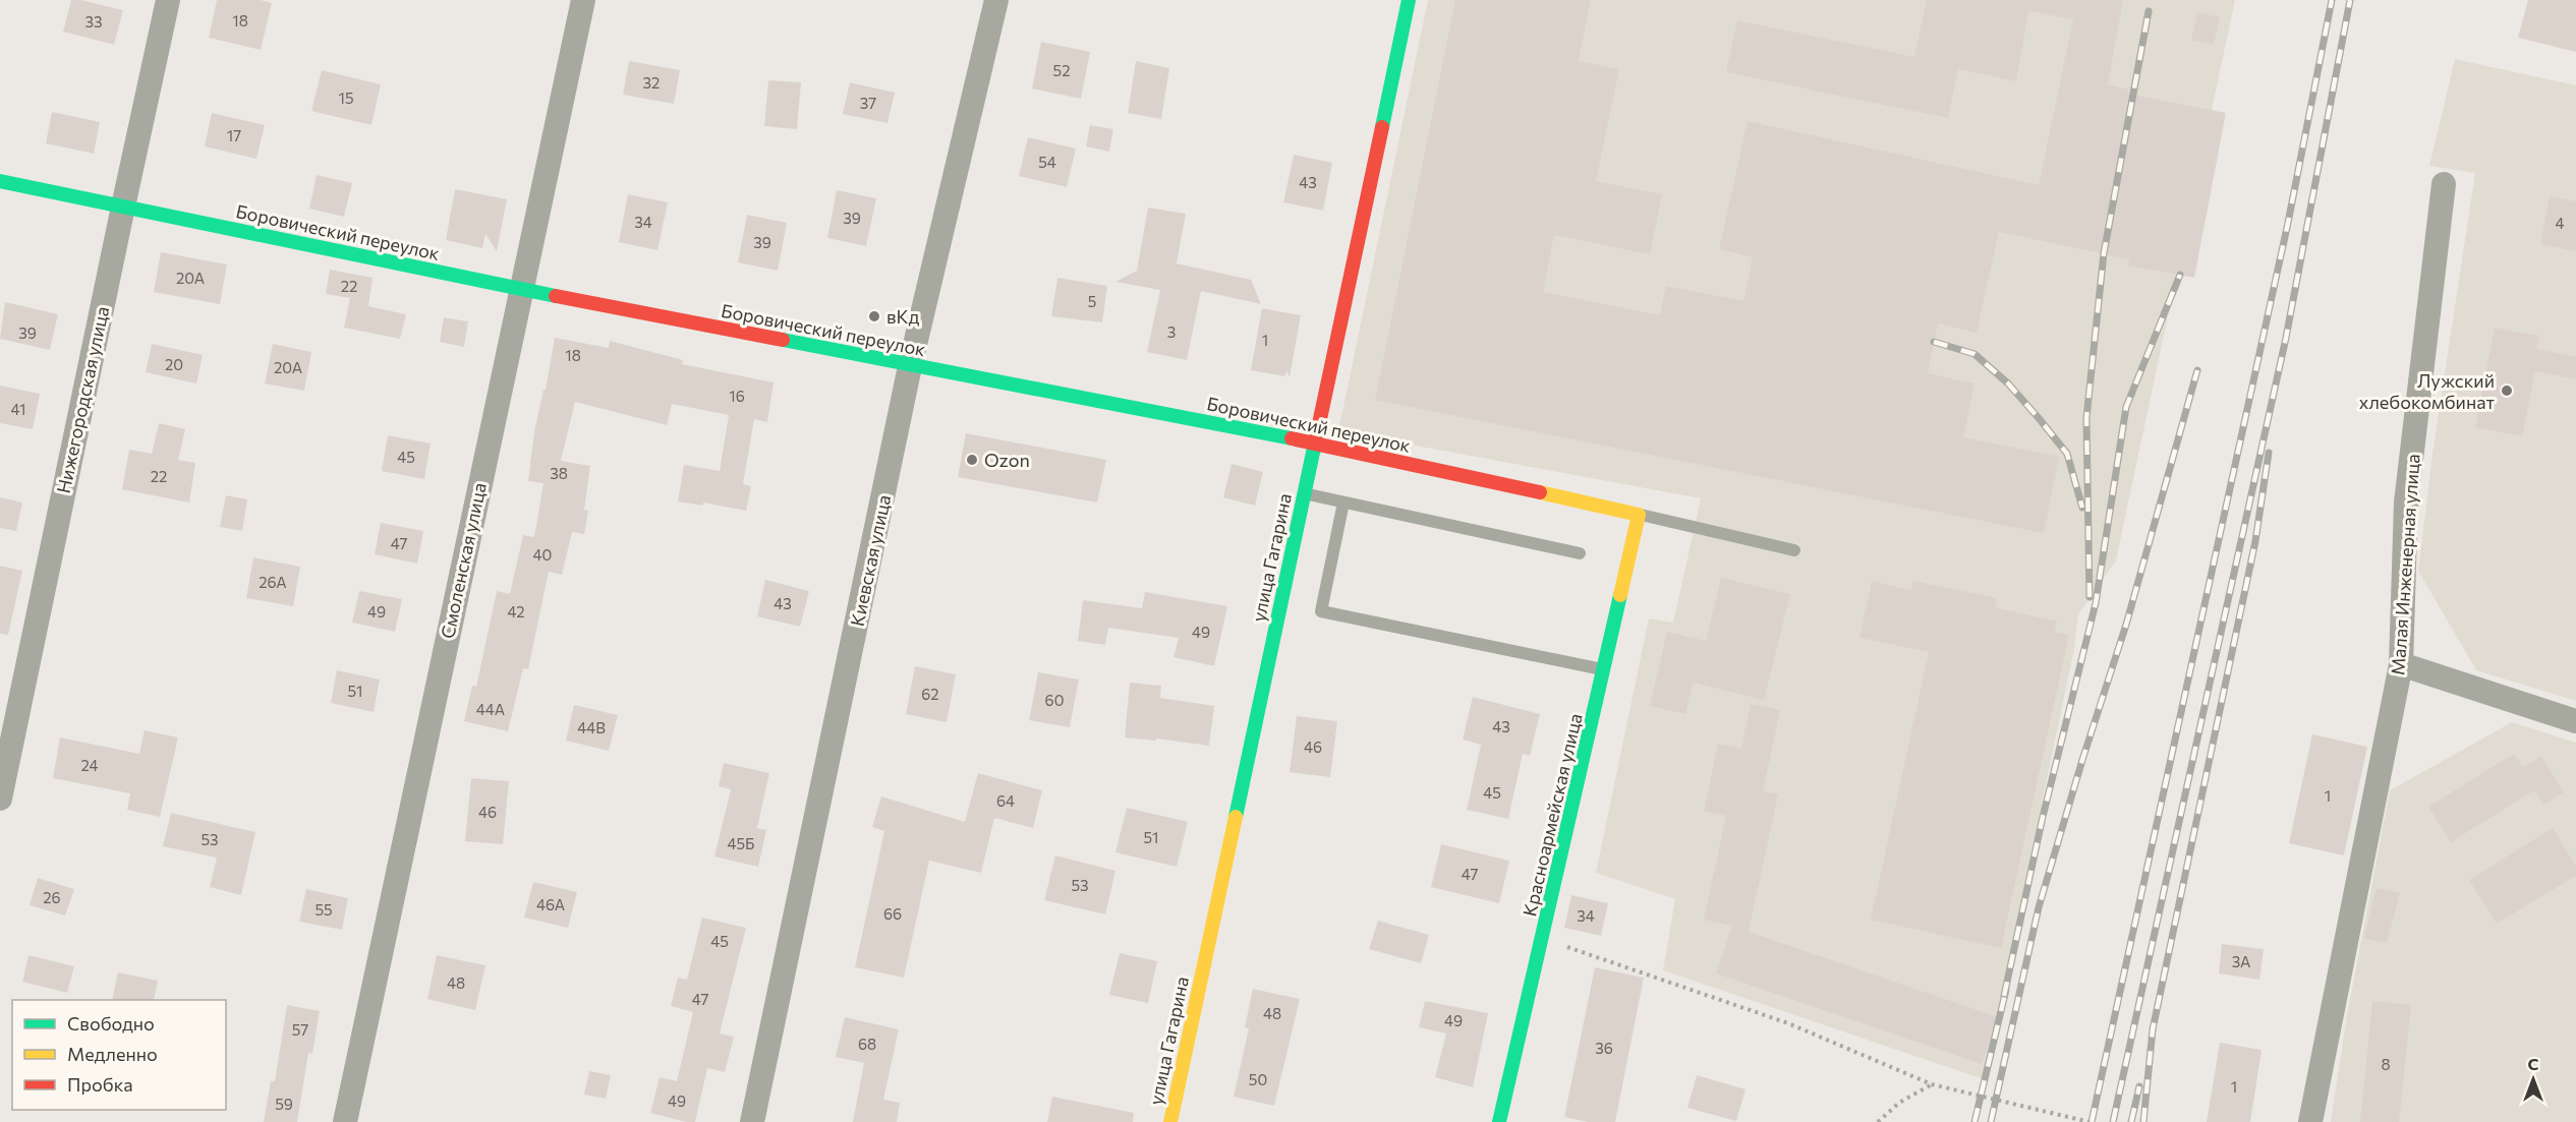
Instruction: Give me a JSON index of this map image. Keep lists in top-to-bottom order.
{
  "streets": {
    "street": [
      "Боровический переулок",
      "Нижегородская улица",
      "улица Гагарина",
      "Смоленская улица",
      "Киевская улица",
      "Малая Инженерная улица",
      "Красноармейская улица"
    ]
  },
  "crossings": [
    ["Боровический переулок", "Нижегородская улица"],
    ["Боровический переулок", "улица Гагарина"],
    ["Боровический переулок", "Смоленская улица"],
    ["Боровический переулок", "Киевская улица"],
    ["Боровический переулок", "Красноармейская улица"]
  ],
  "places": ["вКд", "Лужский хлебокомбинат", "Ozon"],
  "house_numbers": [
    "18",
    "33",
    "52",
    "32",
    "15",
    "37",
    "17",
    "54",
    "43",
    "39",
    "34",
    "4",
    "39",
    "20А",
    "22",
    "5",
    "3",
    "39",
    "1",
    "18",
    "20",
    "20А",
    "16",
    "41",
    "45",
    "38",
    "22",
    "47",
    "40",
    "26А",
    "43",
    "49",
    "42",
    "49",
    "51",
    "62",
    "60",
    "44А",
    "43",
    "44В",
    "46",
    "24",
    "45",
    "1",
    "64",
    "46",
    "51",
    "53",
    "45Б",
    "47",
    "53",
    "26",
    "46А",
    "55",
    "66",
    "34",
    "45",
    "3А",
    "48",
    "47",
    "48",
    "49",
    "57",
    "68",
    "36",
    "8",
    "50",
    "1",
    "49",
    "59"
  ],
  "legend": ["Свободно", "Медленно", "Пробка"],
  "north": "top"
}
